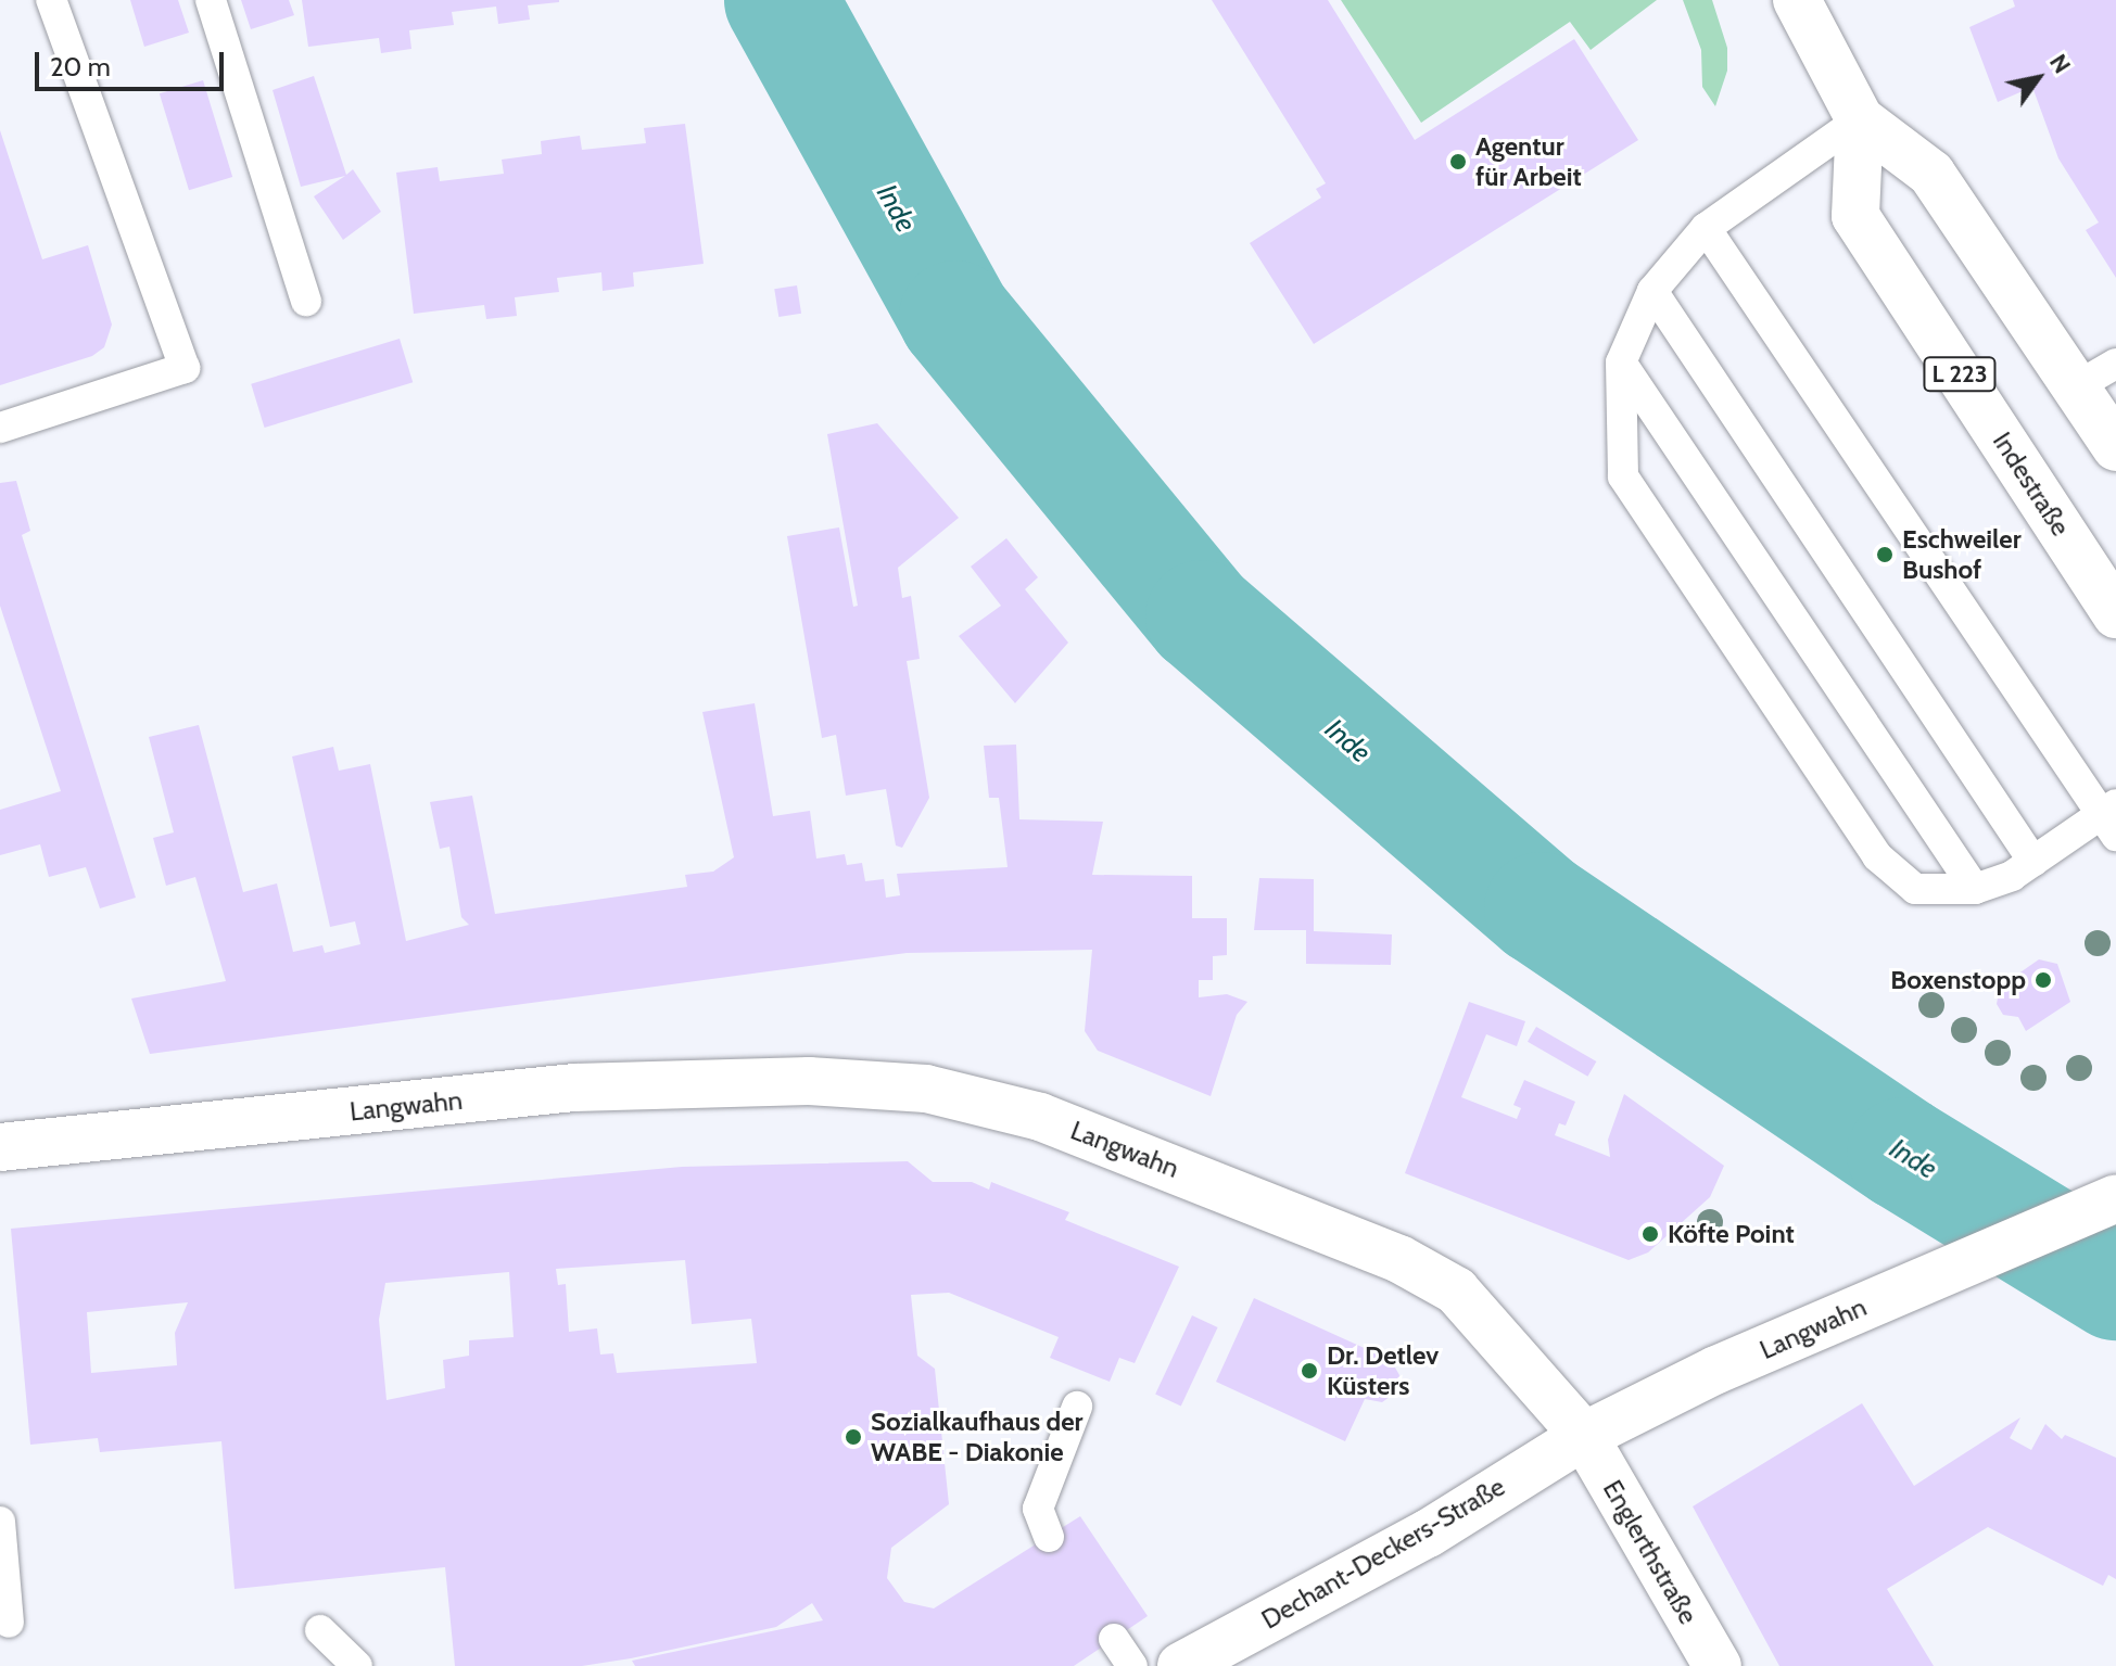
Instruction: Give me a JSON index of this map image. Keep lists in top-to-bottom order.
{
  "streets": {
    "main road": [
      "L 223",
      "Indestraße",
      "Langwahn",
      "Englerthstraße",
      "Dechant-Deckers-Straße"
    ]
  },
  "crossings": [
    ["Langwahn", "Englerthstraße"],
    ["Langwahn", "Dechant-Deckers-Straße"],
    ["Englerthstraße", "Dechant-Deckers-Straße"]
  ],
  "water": ["Inde"],
  "places": [
    "Agentur für Arbeit",
    "Eschweiler Bushof",
    "Boxenstopp",
    "Köfte Point",
    "Dr. Detlev Küsters",
    "Sozialkaufhaus der WABE - Diakonie"
  ],
  "scale_bar": "20 m",
  "north": "top right"
}
